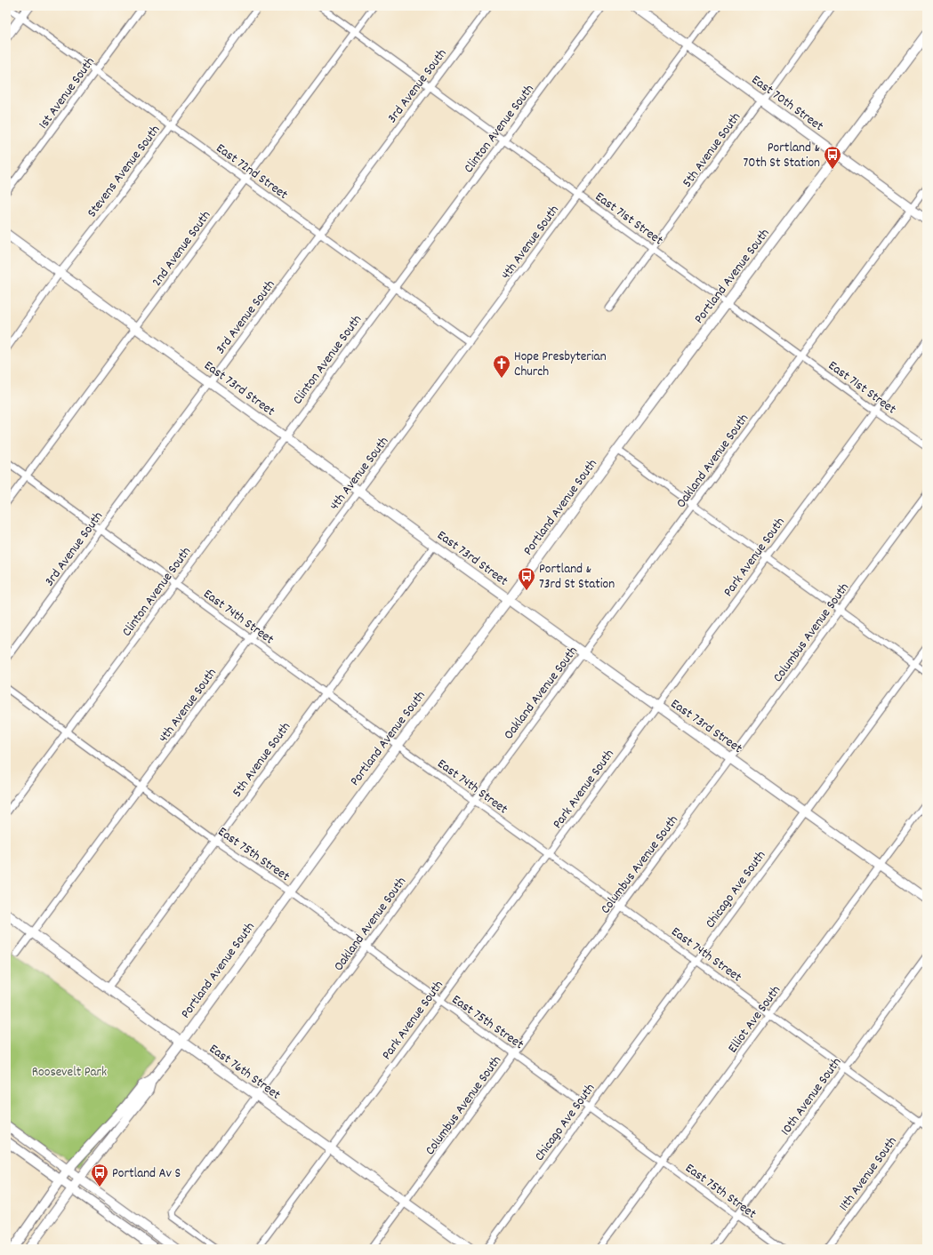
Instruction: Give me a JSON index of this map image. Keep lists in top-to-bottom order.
{
  "streets": {
    "street": [
      "3rd Avenue South",
      "1st Avenue South",
      "East 70th Street",
      "Clinton Avenue South",
      "5th Avenue South",
      "Stevens Avenue South",
      "East 72nd Street",
      "East 71st Street",
      "4th Avenue South",
      "2nd Avenue South",
      "Portland Avenue South",
      "East 73rd Street",
      "Oakland Avenue South",
      "Park Avenue South",
      "East 74th Street",
      "Columbus Avenue South",
      "East 75th Street",
      "Chicago Ave South",
      "Elliot Ave South",
      "East 76th Street",
      "10th Avenue South",
      "11th Avenue South"
    ]
  },
  "crossings": [
    ["3rd Avenue South", "East 72nd Street"],
    ["3rd Avenue South", "East 71st Street"],
    ["3rd Avenue South", "East 73rd Street"],
    ["3rd Avenue South", "East 74th Street"],
    ["1st Avenue South", "East 72nd Street"],
    ["East 70th Street", "5th Avenue South"],
    ["East 70th Street", "4th Avenue South"],
    ["East 70th Street", "Portland Avenue South"],
    ["East 70th Street", "Oakland Avenue South"],
    ["Clinton Avenue South", "East 72nd Street"],
    ["Clinton Avenue South", "East 71st Street"],
    ["Clinton Avenue South", "East 73rd Street"],
    ["Clinton Avenue South", "East 74th Street"],
    ["Clinton Avenue South", "East 75th Street"],
    ["5th Avenue South", "East 71st Street"],
    ["5th Avenue South", "East 73rd Street"],
    ["5th Avenue South", "East 74th Street"],
    ["5th Avenue South", "East 75th Street"],
    ["5th Avenue South", "East 76th Street"],
    ["Stevens Avenue South", "East 72nd Street"],
    ["Stevens Avenue South", "East 73rd Street"],
    ["East 72nd Street", "4th Avenue South"],
    ["East 72nd Street", "2nd Avenue South"],
    ["East 71st Street", "4th Avenue South"],
    ["East 71st Street", "2nd Avenue South"],
    ["East 71st Street", "Portland Avenue South"],
    ["East 71st Street", "Oakland Avenue South"],
    ["East 71st Street", "Park Avenue South"],
    ["4th Avenue South", "East 73rd Street"],
    ["4th Avenue South", "East 74th Street"],
    ["4th Avenue South", "East 75th Street"],
    ["4th Avenue South", "East 76th Street"],
    ["2nd Avenue South", "East 73rd Street"],
    ["2nd Avenue South", "East 74th Street"],
    ["Portland Avenue South", "East 73rd Street"],
    ["Portland Avenue South", "East 74th Street"],
    ["Portland Avenue South", "East 75th Street"],
    ["Portland Avenue South", "East 76th Street"],
    ["East 73rd Street", "Oakland Avenue South"],
    ["East 73rd Street", "Park Avenue South"],
    ["East 73rd Street", "Columbus Avenue South"],
    ["East 73rd Street", "Chicago Ave South"],
    ["East 73rd Street", "Elliot Ave South"],
    ["Oakland Avenue South", "East 74th Street"],
    ["Oakland Avenue South", "East 75th Street"],
    ["Oakland Avenue South", "East 76th Street"],
    ["Park Avenue South", "East 74th Street"],
    ["Park Avenue South", "East 75th Street"],
    ["Park Avenue South", "East 76th Street"],
    ["East 74th Street", "Columbus Avenue South"],
    ["East 74th Street", "Chicago Ave South"],
    ["East 74th Street", "Elliot Ave South"],
    ["East 74th Street", "10th Avenue South"],
    ["East 74th Street", "11th Avenue South"],
    ["Columbus Avenue South", "East 75th Street"],
    ["Columbus Avenue South", "East 76th Street"],
    ["East 75th Street", "Chicago Ave South"],
    ["East 75th Street", "Elliot Ave South"],
    ["East 75th Street", "10th Avenue South"]
  ],
  "parks": ["Roosevelt Park"],
  "places": {
    "bus stop": ["Portland & 70th St Station", "Portland & 73rd St Station", "Portland Av S"],
    "church": ["Hope Presbyterian Church"]
  }
}
